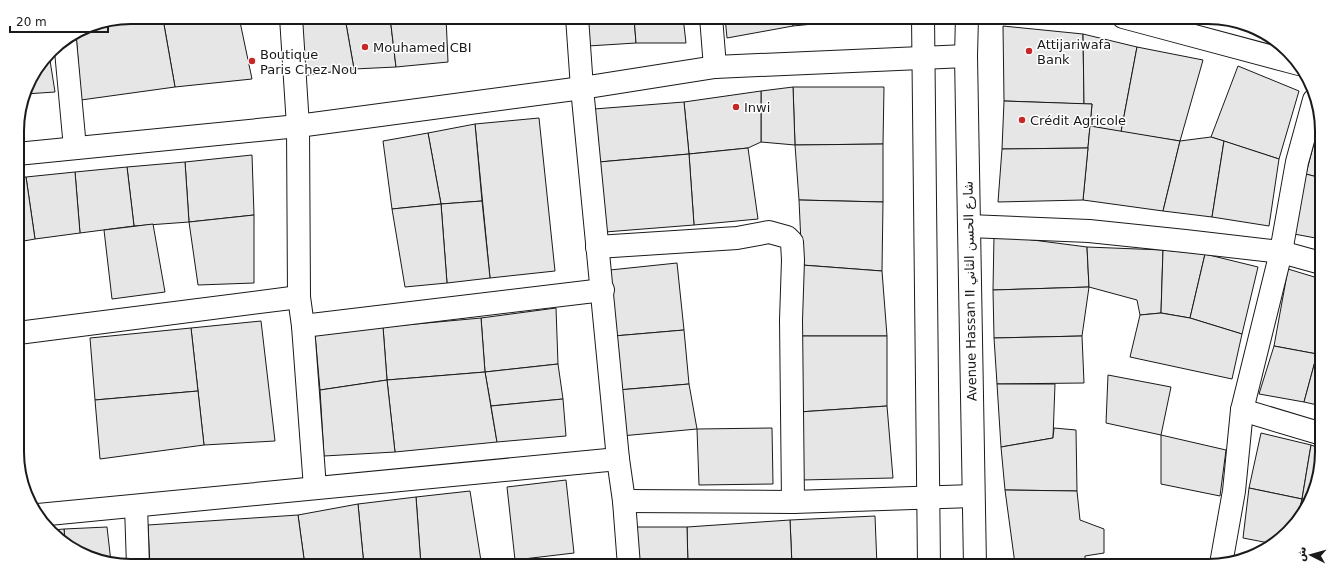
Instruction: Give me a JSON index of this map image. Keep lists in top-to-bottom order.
{
  "streets": {
    "street": ["Avenue Hassan II شارع الحسن الثاني"]
  },
  "places": [
    "Mouhamed CBI",
    "Attijariwafa Bank",
    "Boutique Paris Chez Nou",
    "Inwi",
    "Crédit Agricole"
  ],
  "scale_bar": "20 m",
  "north": "left"
}
